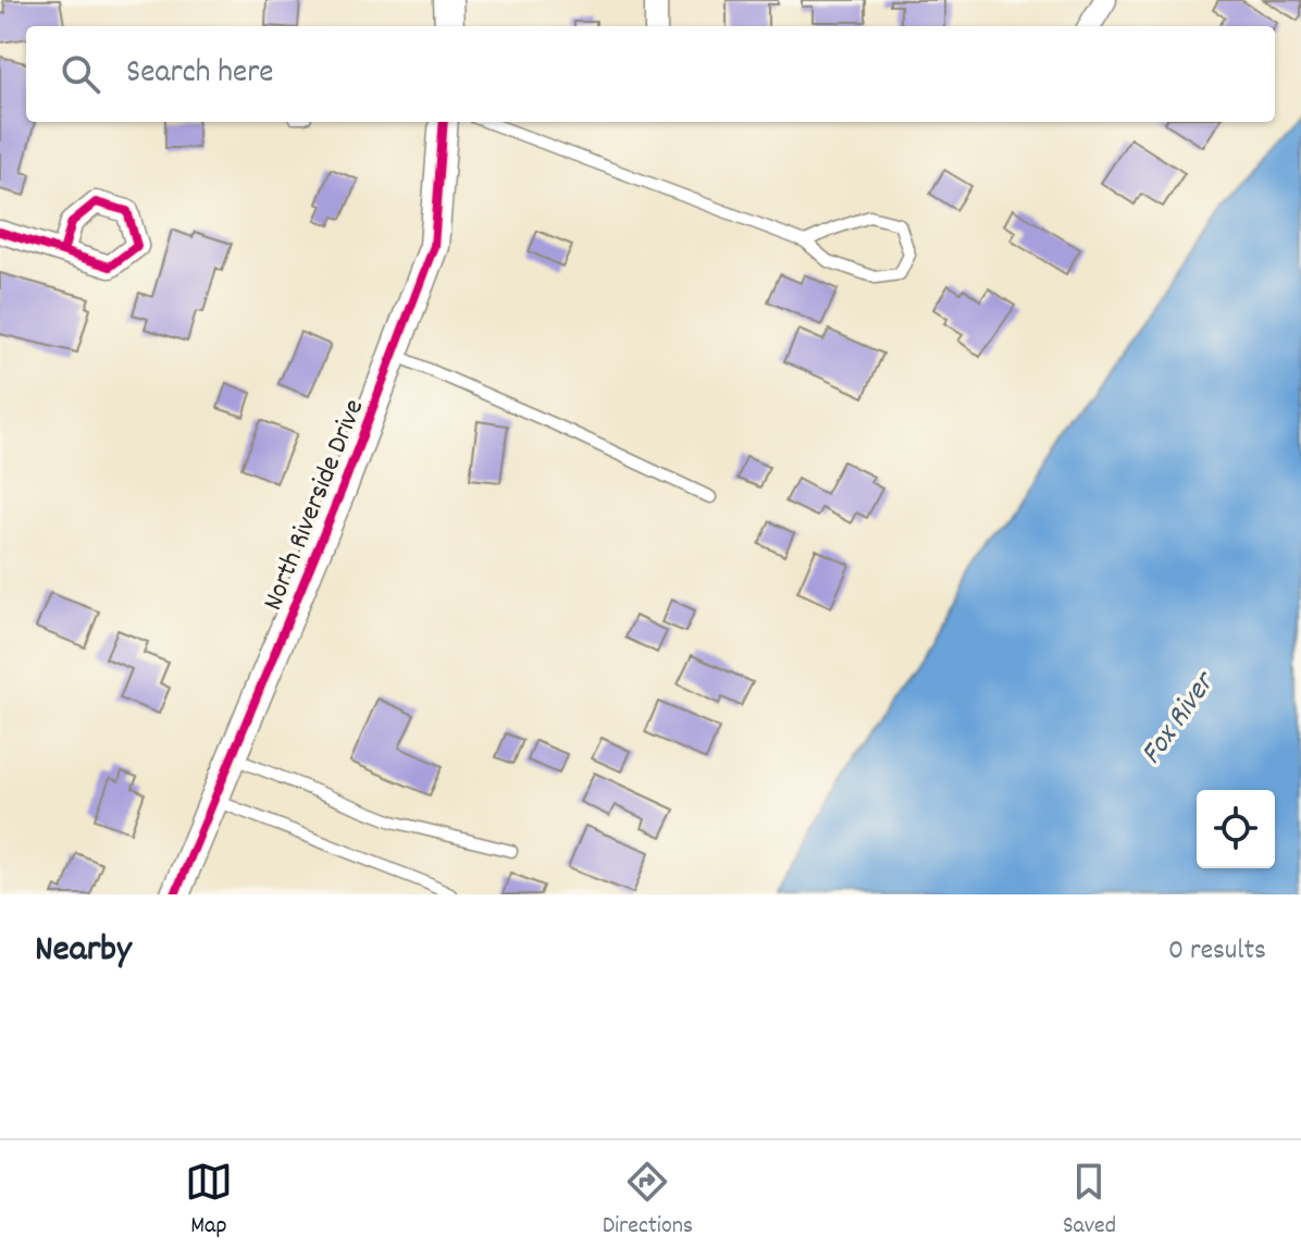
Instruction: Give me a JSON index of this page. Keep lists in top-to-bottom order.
{
  "streets": {
    "street": ["North Riverside Drive"]
  },
  "water": ["Fox River"],
  "page": {
    "search": "Search here",
    "heading": ["Nearby", "0 results"],
    "nav": ["Map", "Directions", "Saved"]
  }
}
